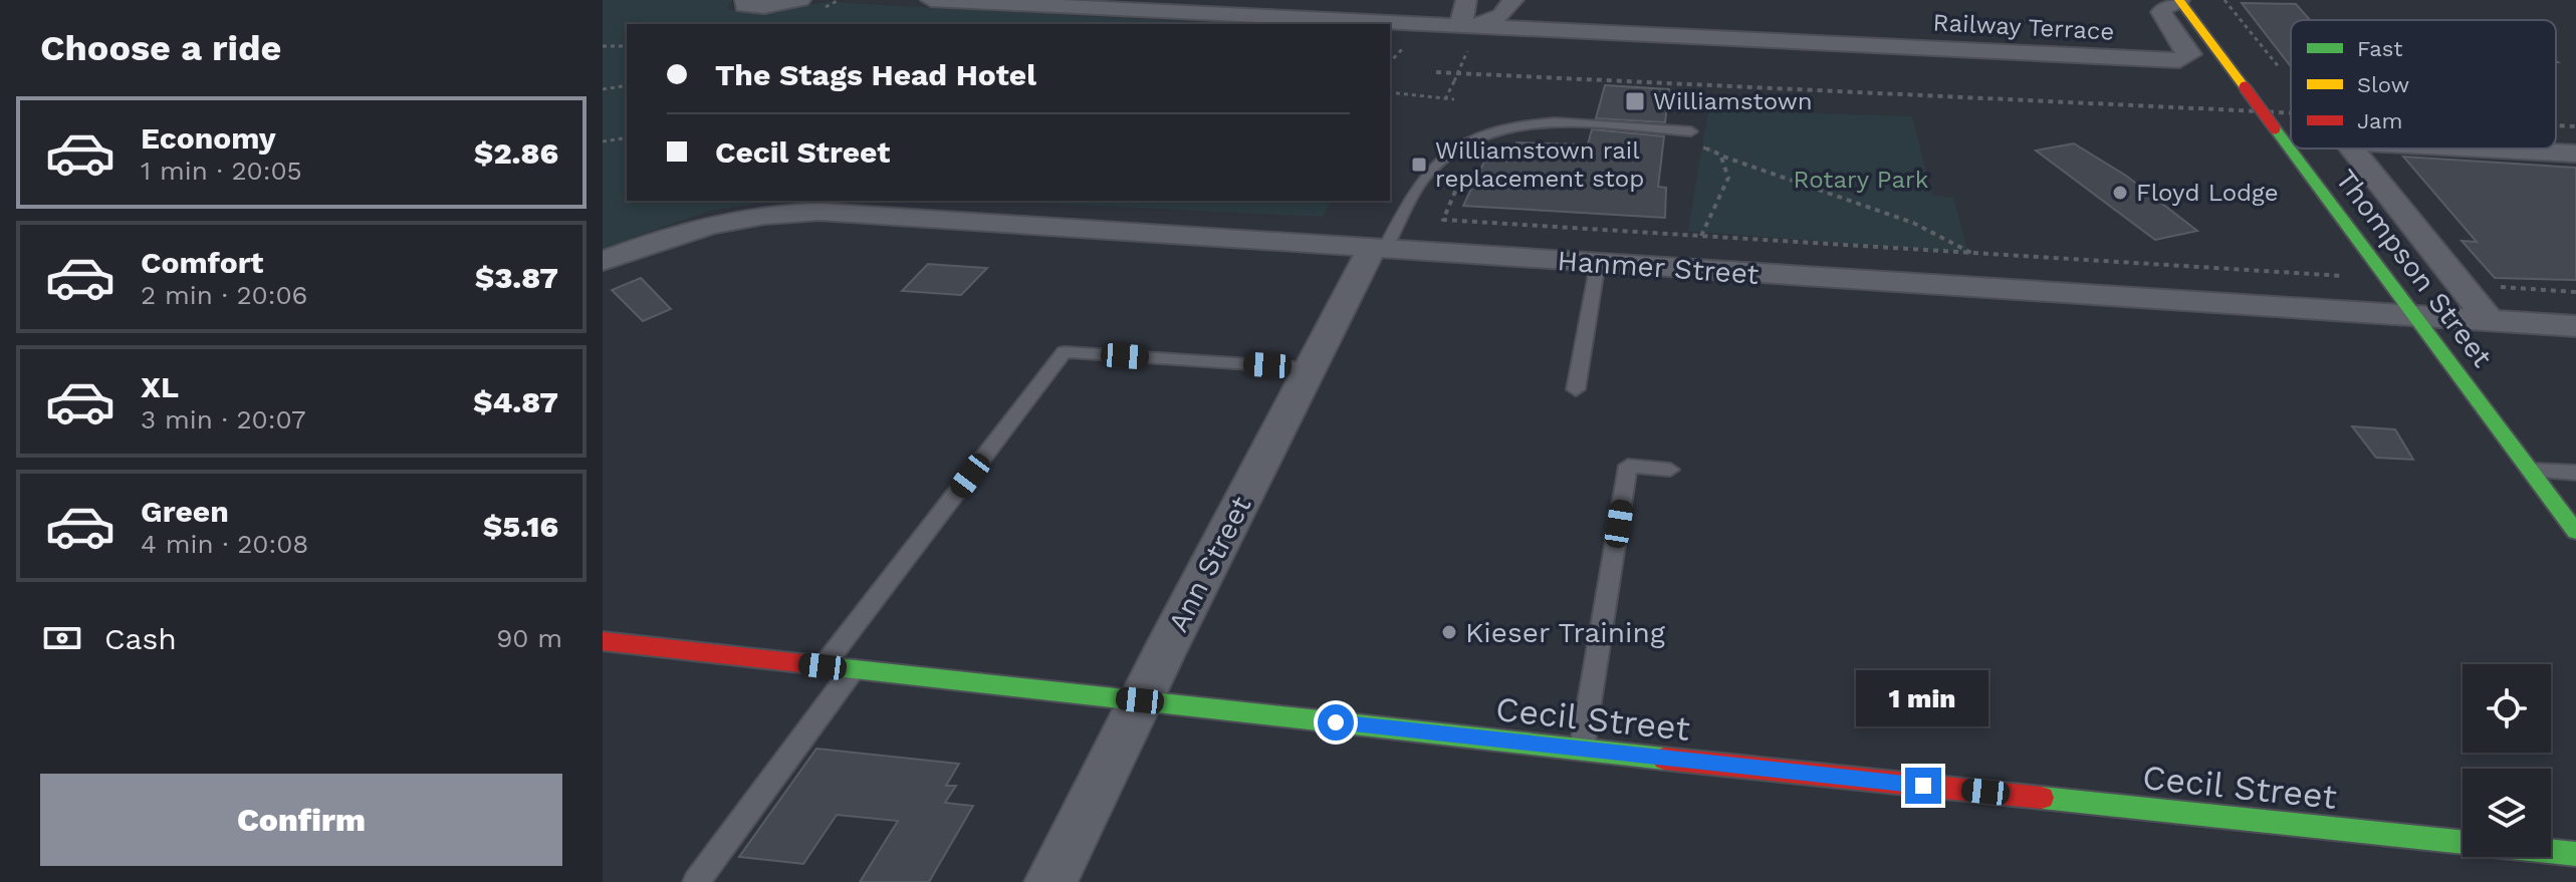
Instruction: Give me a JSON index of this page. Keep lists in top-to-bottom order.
{
  "streets": {
    "street": [
      "Railway Terrace",
      "Hanmer Street",
      "Thompson Street",
      "Ann Street",
      "Cecil Street"
    ]
  },
  "crossings": [
    ["Railway Terrace", "Thompson Street"],
    ["Hanmer Street", "Thompson Street"],
    ["Hanmer Street", "Ann Street"],
    ["Ann Street", "Cecil Street"]
  ],
  "parks": ["Rotary Park"],
  "places": {
    "transit": ["Williamstown", "Williamstown rail replacement stop"],
    "other": ["Floyd Lodge", "Kieser Training"]
  },
  "legend": ["Fast", "Slow", "Jam"],
  "page": {
    "heading": "Choose a ride",
    "banner": ["The Stags Head Hotel", "Cecil Street"],
    "list": [
      {
        "name": "Economy",
        "note": "1 min · 20:05",
        "value": "$2.86"
      },
      {
        "name": "Comfort",
        "note": "2 min · 20:06",
        "value": "$3.87"
      },
      {
        "name": "XL",
        "note": "3 min · 20:07",
        "value": "$4.87"
      },
      {
        "name": "Green",
        "note": "4 min · 20:08",
        "value": "$5.16"
      }
    ],
    "pay": ["Cash", "90 m"],
    "bubble": "1 min",
    "buttons": "Confirm"
  }
}
